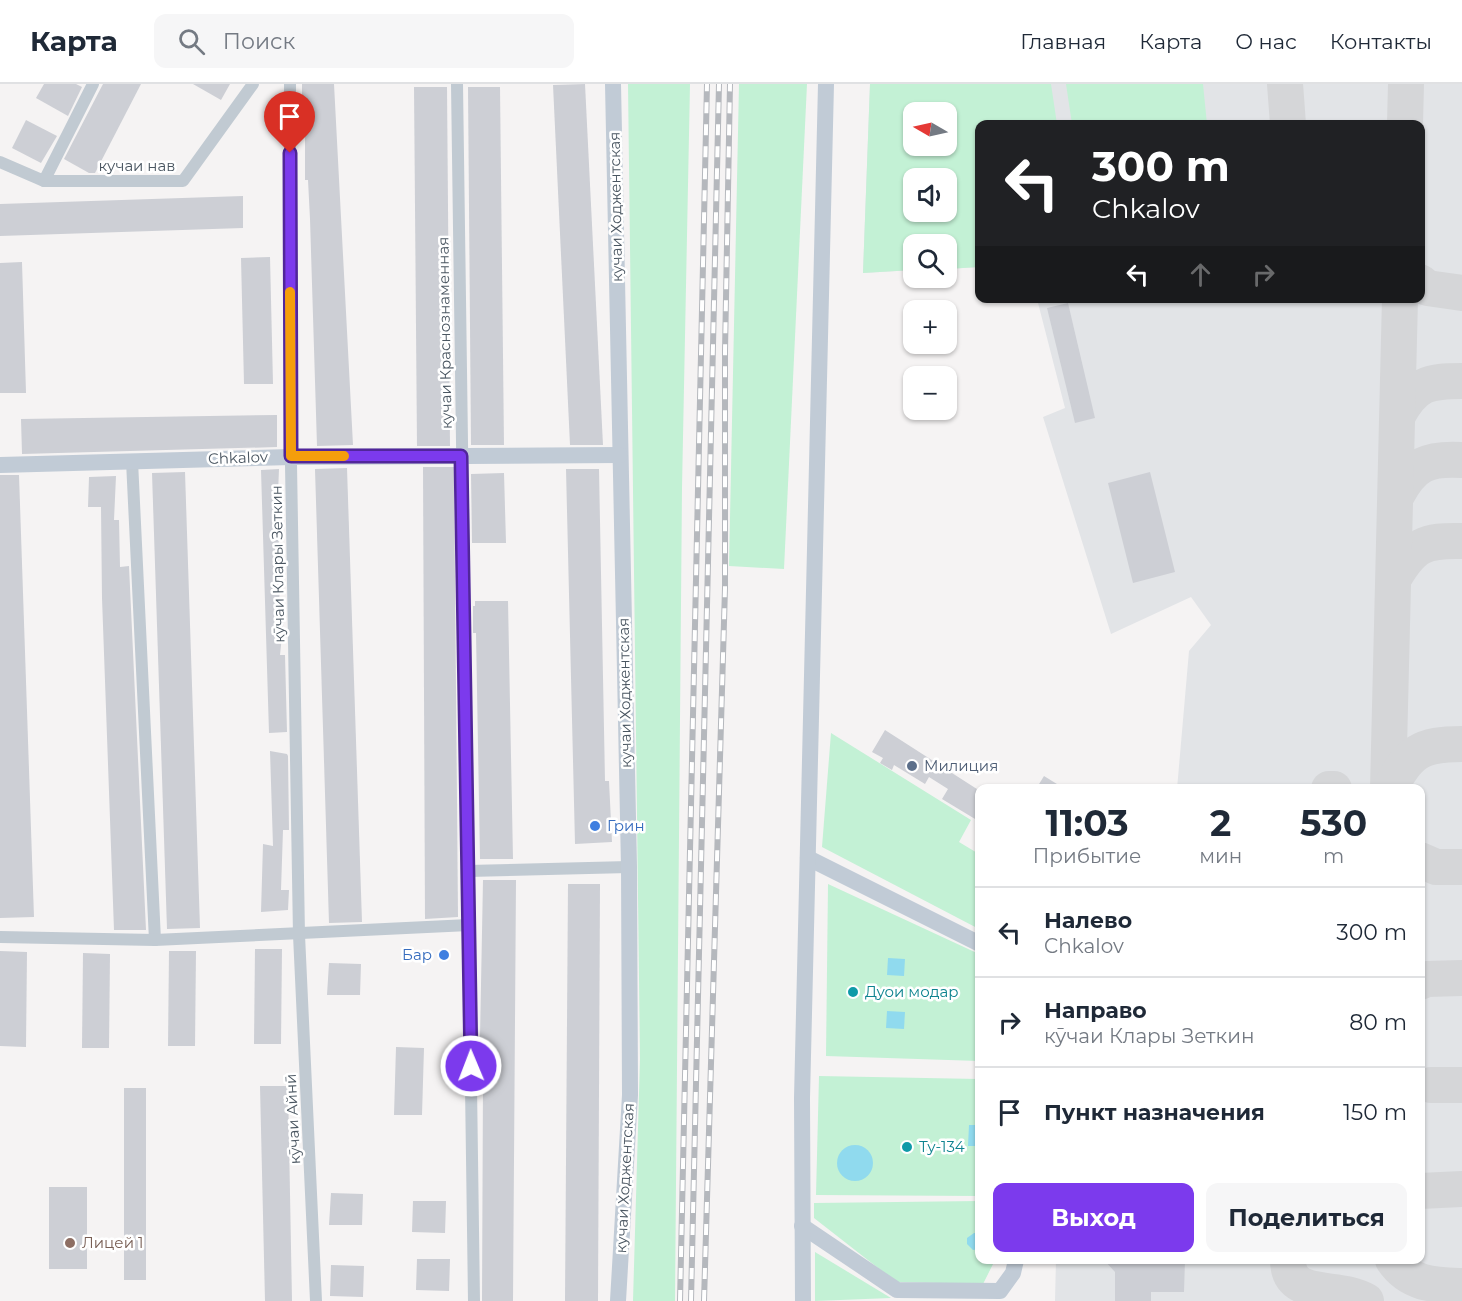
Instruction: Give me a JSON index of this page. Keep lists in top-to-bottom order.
{
  "streets": {
    "street": [
      "кучаи нав",
      "кучаи Ходжентская",
      "кучаи Краснознаменная",
      "Chkalov",
      "кӯчаи Клары Зеткин",
      "кӯчаи Айнӣ"
    ]
  },
  "crossings": [
    ["кучаи Ходжентская", "Chkalov"],
    ["кучаи Краснознаменная", "Chkalov"],
    ["Chkalov", "кӯчаи Клары Зеткин"],
    ["кӯчаи Клары Зеткин", "кӯчаи Айнӣ"]
  ],
  "places": [
    "Милиция",
    "Грин",
    "Бар",
    "Дуои модар",
    "Ту-134",
    "Лицей 1"
  ],
  "north": "left",
  "page": {
    "header": "Карта",
    "search": "Поиск",
    "nav": [
      "Главная",
      "Карта",
      "О нас",
      "Контакты"
    ],
    "map_buttons": ["+", "−"],
    "turn": ["300 m", "Chkalov"],
    "eta": [
      "11:03",
      "Прибытие",
      "2",
      "мин",
      "530",
      "m"
    ],
    "list": [
      {
        "name": "Налево",
        "note": "Chkalov",
        "value": "300 m"
      },
      {
        "name": "Направо",
        "note": "кӯчаи Клары Зеткин",
        "value": "80 m"
      },
      {
        "name": "Пункт назначения",
        "value": "150 m"
      }
    ],
    "buttons": ["Выход", "Поделиться"]
  }
}
